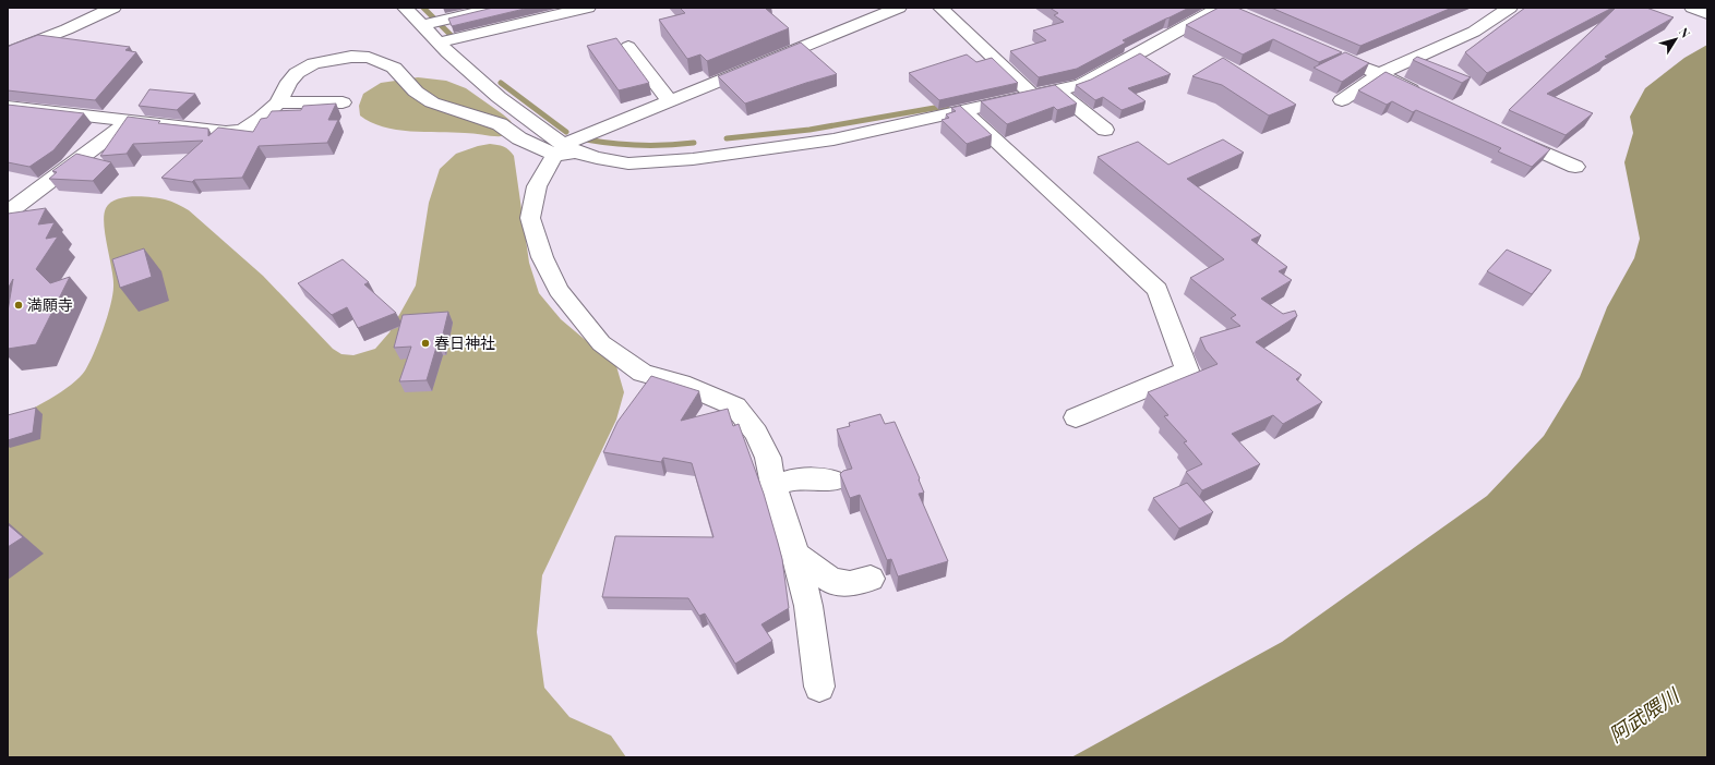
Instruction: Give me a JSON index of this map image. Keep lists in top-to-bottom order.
{
  "water": ["阿武隈川"],
  "places": ["満願寺", "春日神社"],
  "north": "top right"
}
